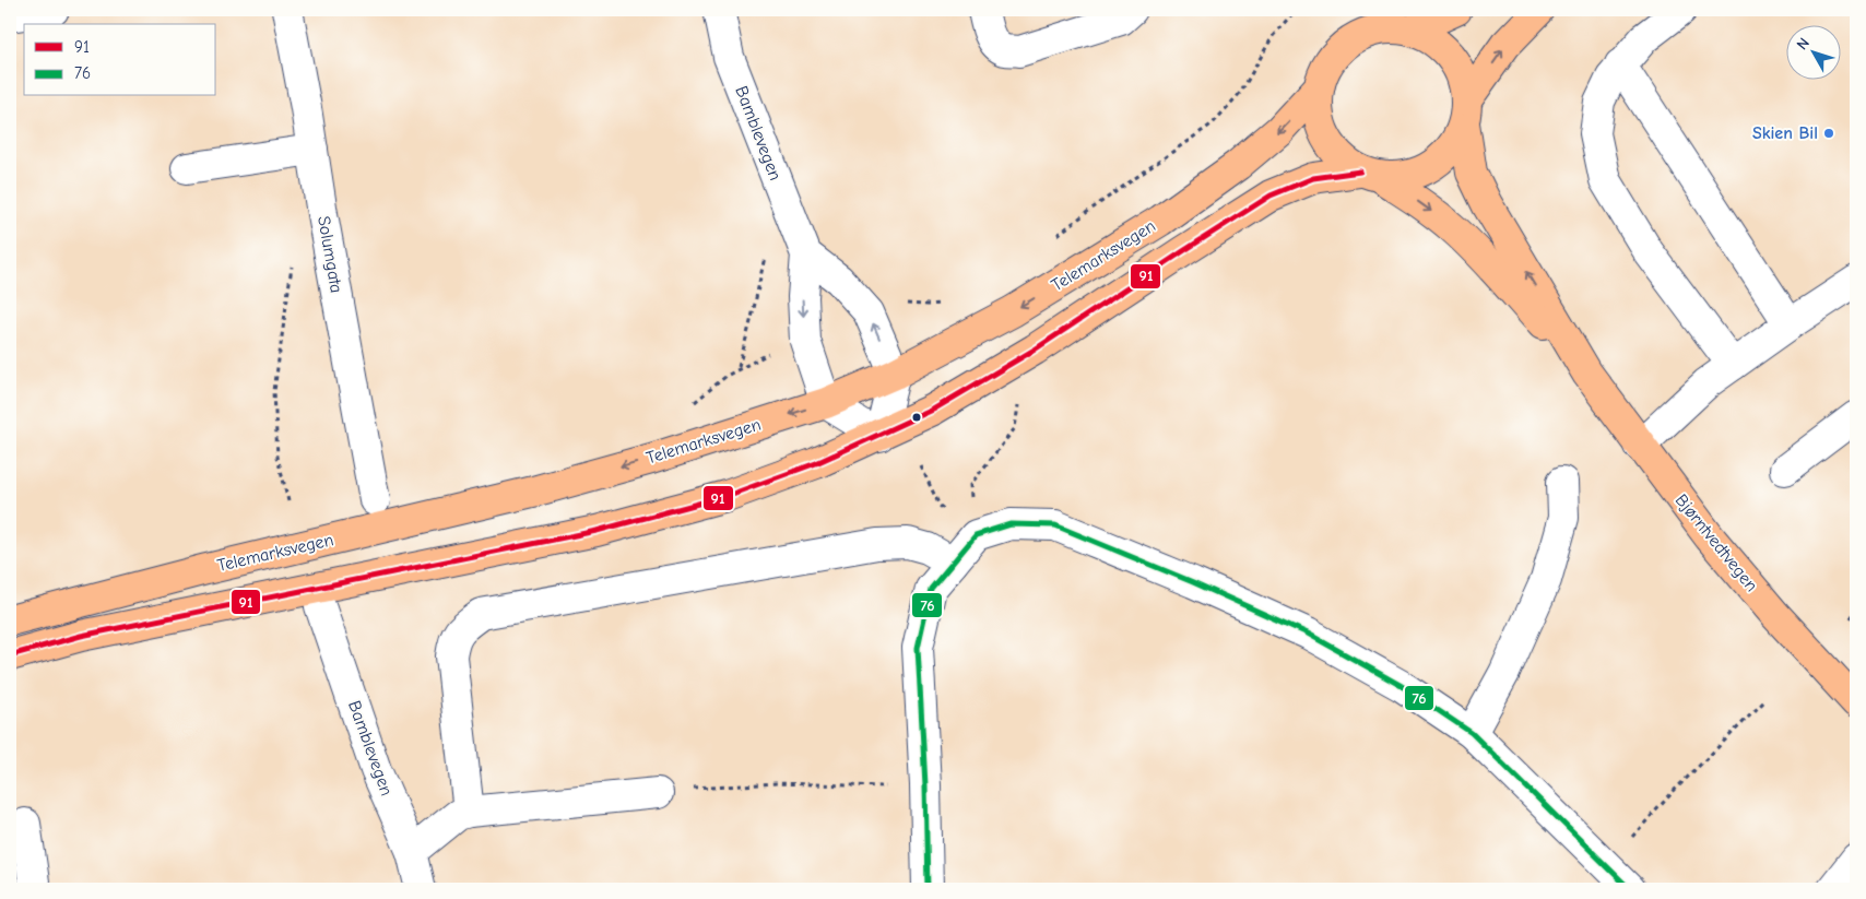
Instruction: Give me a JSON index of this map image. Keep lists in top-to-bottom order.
{
  "streets": {
    "main road": ["Telemarksvegen", "Bjørntvedtvegen"],
    "street": ["Bamblevegen", "Solumgata"]
  },
  "crossings": [
    ["Bamblevegen", "Telemarksvegen"],
    ["Telemarksvegen", "Bjørntvedtvegen"]
  ],
  "places": ["Skien Bil"],
  "lines": ["transit line 91", "transit line 76"],
  "legend": ["91", "76"],
  "north": "top left"
}
